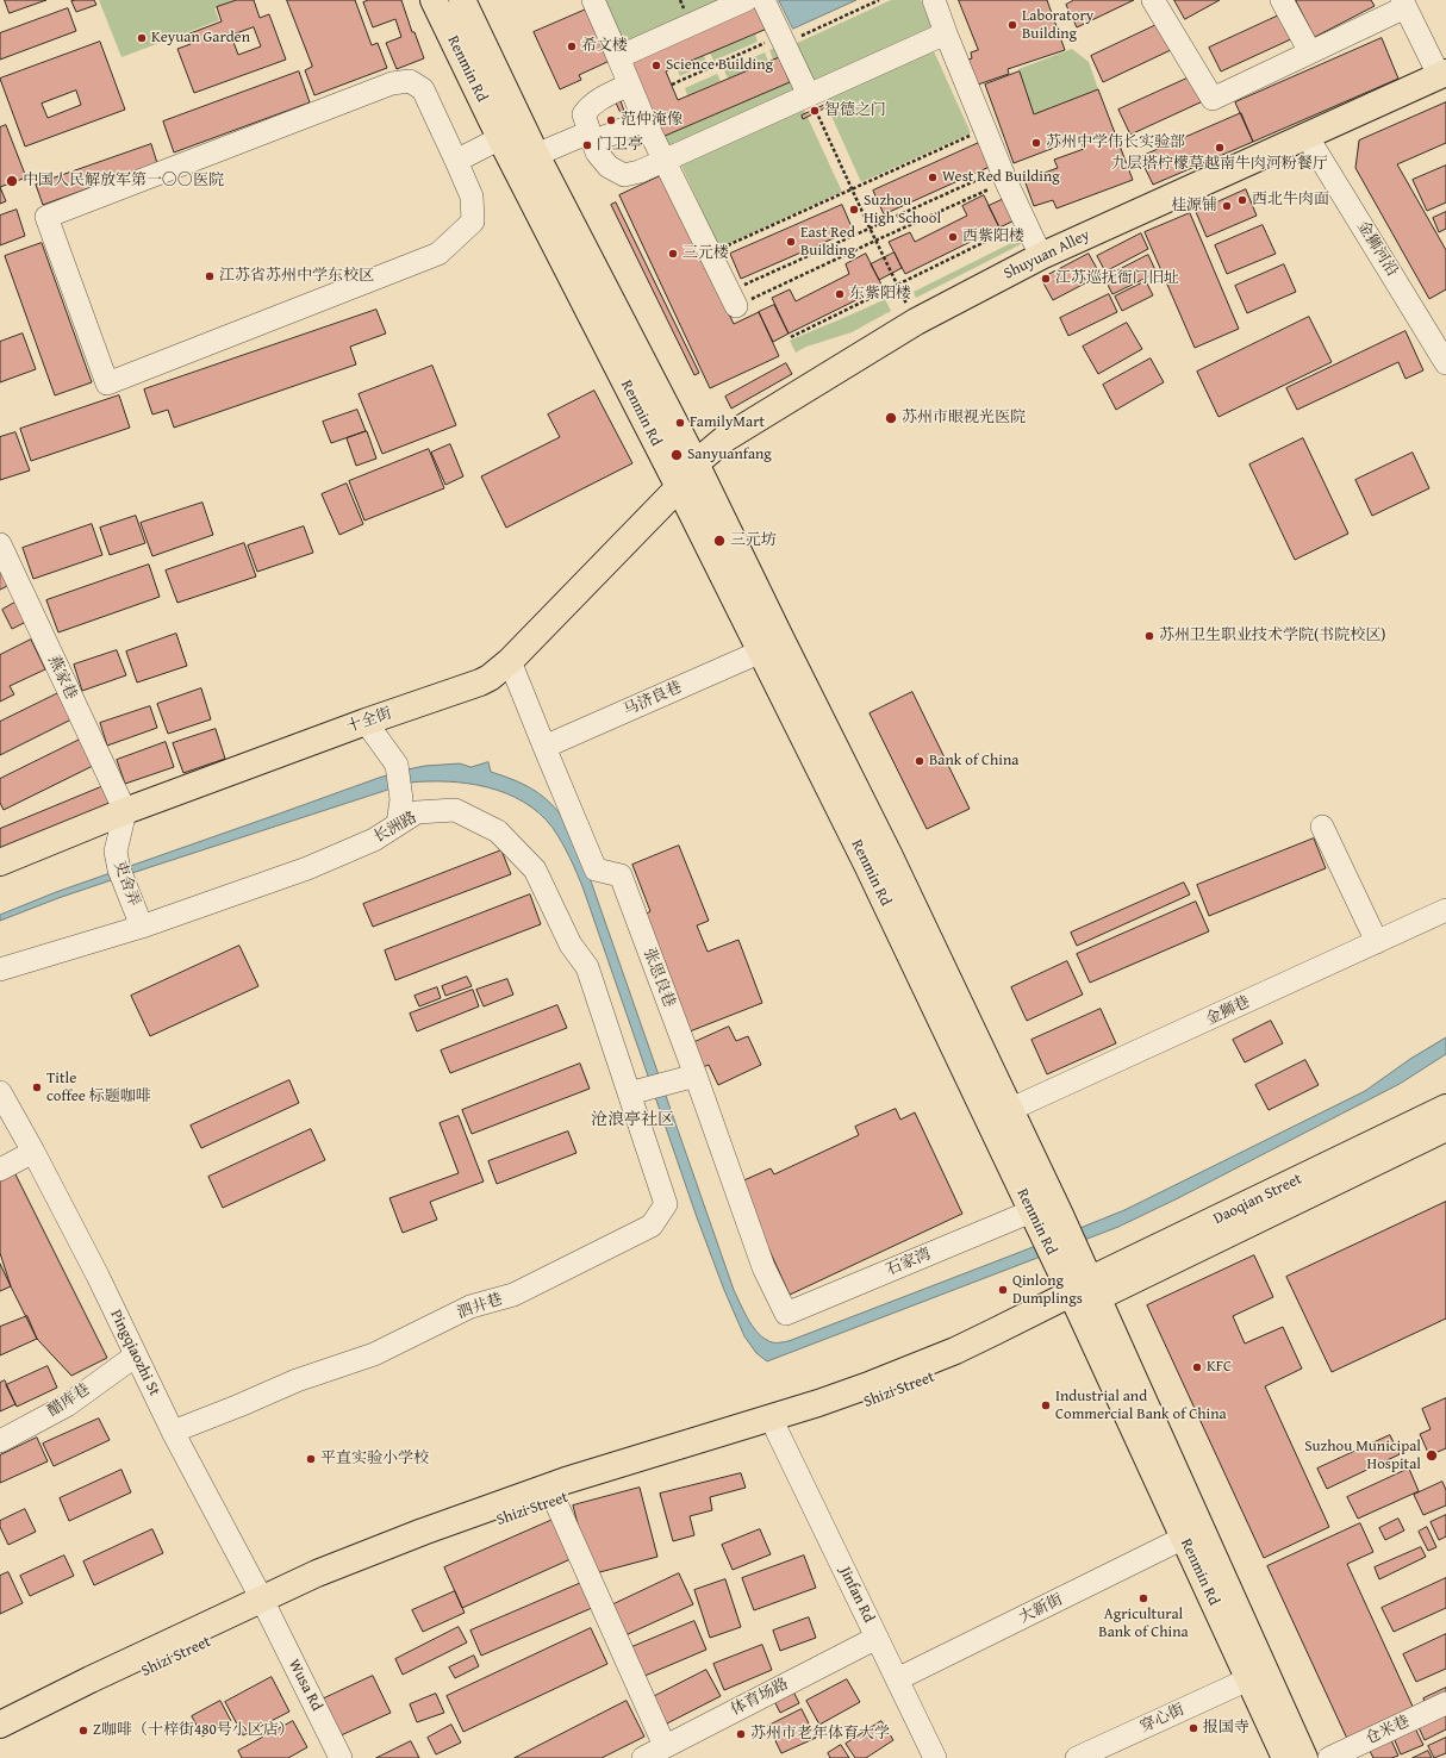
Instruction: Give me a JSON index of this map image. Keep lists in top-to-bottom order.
{
  "streets": {
    "main road": [
      "Renmin Rd",
      "Shuyuan Alley",
      "十全街",
      "Daoqian Street",
      "Shizi Street"
    ],
    "street": [
      "金狮河沿",
      "燕家巷",
      "马济良巷",
      "长洲路",
      "吏舍弄",
      "张思良巷",
      "金狮巷",
      "石家湾",
      "泗井巷",
      "Pingqiaozhi St",
      "醋库巷",
      "Jinfan Rd",
      "大新街",
      "Wusa Rd",
      "体育场路",
      "穿心街",
      "仓米巷"
    ]
  },
  "crossings": [
    ["Renmin Rd", "Shuyuan Alley"],
    ["Renmin Rd", "马济良巷"],
    ["Renmin Rd", "十全街"],
    ["Renmin Rd", "金狮巷"],
    ["Renmin Rd", "Daoqian Street"],
    ["Renmin Rd", "石家湾"],
    ["Renmin Rd", "Shizi Street"],
    ["Renmin Rd", "大新街"],
    ["Renmin Rd", "穿心街"],
    ["金狮河沿", "Shuyuan Alley"],
    ["Shuyuan Alley", "十全街"],
    ["燕家巷", "十全街"],
    ["燕家巷", "吏舍弄"],
    ["马济良巷", "张思良巷"],
    ["十全街", "吏舍弄"],
    ["十全街", "张思良巷"],
    ["长洲路", "吏舍弄"],
    ["长洲路", "泗井巷"],
    ["张思良巷", "石家湾"],
    ["Daoqian Street", "Shizi Street"],
    ["泗井巷", "Pingqiaozhi St"],
    ["Pingqiaozhi St", "Shizi Street"],
    ["Pingqiaozhi St", "醋库巷"],
    ["Pingqiaozhi St", "Wusa Rd"],
    ["Shizi Street", "Jinfan Rd"],
    ["Shizi Street", "Wusa Rd"],
    ["Jinfan Rd", "大新街"],
    ["Jinfan Rd", "体育场路"]
  ],
  "districts": ["沧浪亭社区"],
  "places": [
    "Laboratory Building",
    "Keyuan Garden",
    "希文楼",
    "Science Building",
    "智德之门",
    "范仲淹像",
    "苏州中学伟长实验部",
    "门卫亭",
    "九层塔柠檬草越南牛肉河粉餐厅",
    "West Red Building",
    "中国人民解放军第一〇〇医院",
    "西北牛肉面",
    "桂源铺",
    "Suzhou High School",
    "西紫阳楼",
    "East Red Building",
    "三元楼",
    "江苏省苏州中学东校区",
    "江苏巡抚衙门旧址",
    "东紫阳楼",
    "苏州市眼视光医院",
    "FamilyMart",
    "Sanyuanfang",
    "三元坊",
    "苏州卫生职业技术学院(书院校区)",
    "Bank of China",
    "Title coffee 标题咖啡",
    "Qinlong Dumplings",
    "KFC",
    "Industrial and Commercial Bank of China",
    "Suzhou Municipal Hospital",
    "平直实验小学校",
    "Agricultural Bank of China",
    "报国寺",
    "Z咖啡（十梓街480号小区店）",
    "苏州市老年体育大学"
  ]
}
